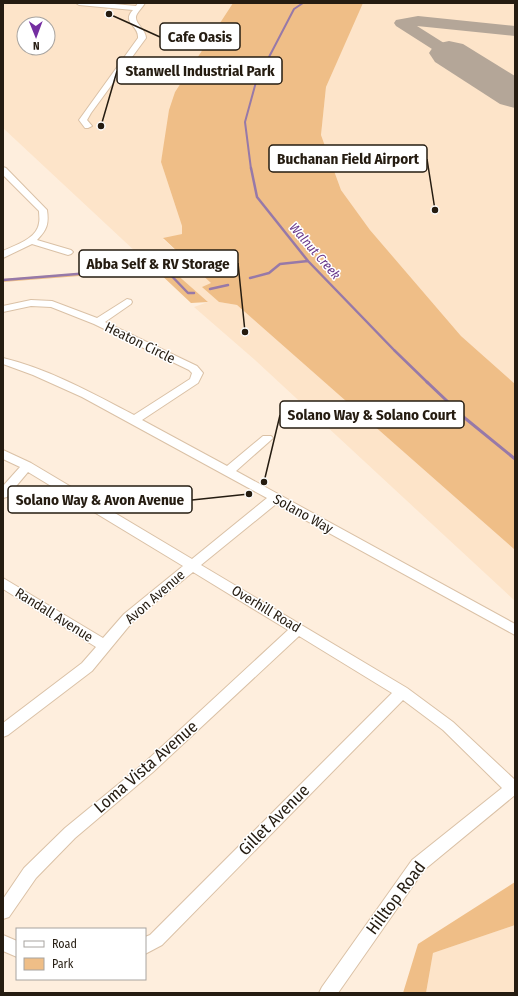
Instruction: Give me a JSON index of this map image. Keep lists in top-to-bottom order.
{
  "streets": {
    "street": [
      "Heaton Circle",
      "Solano Way",
      "Avon Avenue",
      "Overhill Road",
      "Randall Avenue",
      "Loma Vista Avenue",
      "Gillet Avenue",
      "Hilltop Road"
    ]
  },
  "crossings": [
    ["Heaton Circle", "Solano Way"],
    ["Solano Way", "Avon Avenue"],
    ["Avon Avenue", "Overhill Road"],
    ["Avon Avenue", "Randall Avenue"],
    ["Overhill Road", "Loma Vista Avenue"],
    ["Overhill Road", "Gillet Avenue"],
    ["Overhill Road", "Hilltop Road"]
  ],
  "water": ["Walnut Creek"],
  "places": [
    "Cafe Oasis",
    "Stanwell Industrial Park",
    "Buchanan Field Airport",
    "Abba Self & RV Storage",
    "Solano Way & Solano Court",
    "Solano Way & Avon Avenue"
  ],
  "legend": ["Road", "Park"],
  "north": "bottom"
}
